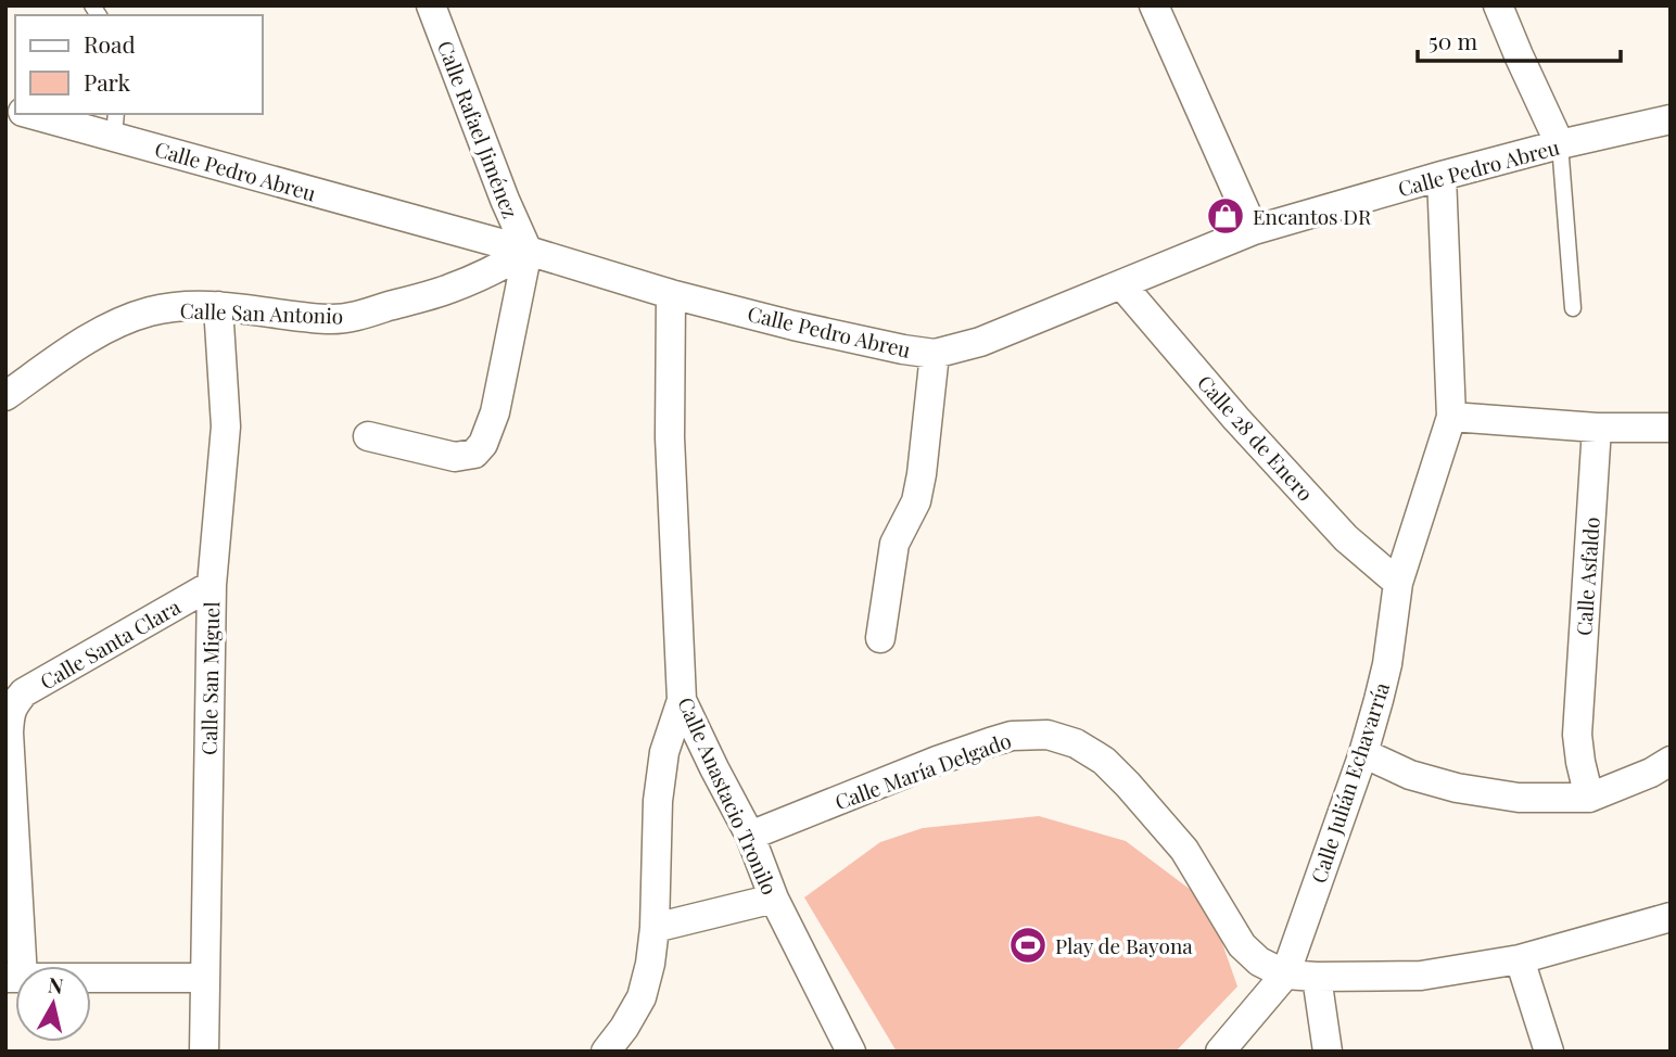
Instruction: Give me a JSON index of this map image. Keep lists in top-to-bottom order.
{
  "streets": {
    "street": [
      "Calle Rafael Jiménez",
      "Calle Pedro Abreu",
      "Calle San Antonio",
      "Calle 28 de Enero",
      "Calle Asfaldo",
      "Calle Santa Clara",
      "Calle San Miguel",
      "Calle María Delgado",
      "Calle Julián Echavarría",
      "Calle Anastacio Tronilo"
    ]
  },
  "crossings": [
    ["Calle Rafael Jiménez", "Calle Pedro Abreu"],
    ["Calle Rafael Jiménez", "Calle San Antonio"],
    ["Calle Pedro Abreu", "Calle San Antonio"],
    ["Calle Pedro Abreu", "Calle 28 de Enero"],
    ["Calle Pedro Abreu", "Calle Julián Echavarría"],
    ["Calle Pedro Abreu", "Calle Anastacio Tronilo"],
    ["Calle San Antonio", "Calle San Miguel"],
    ["Calle 28 de Enero", "Calle Julián Echavarría"],
    ["Calle Santa Clara", "Calle San Miguel"],
    ["Calle María Delgado", "Calle Julián Echavarría"],
    ["Calle María Delgado", "Calle Anastacio Tronilo"]
  ],
  "places": {
    "shop": ["Encantos DR"],
    "sports": ["Play de Bayona"]
  },
  "legend": ["Road", "Park"],
  "scale_bar": "50 m",
  "north": "top"
}
